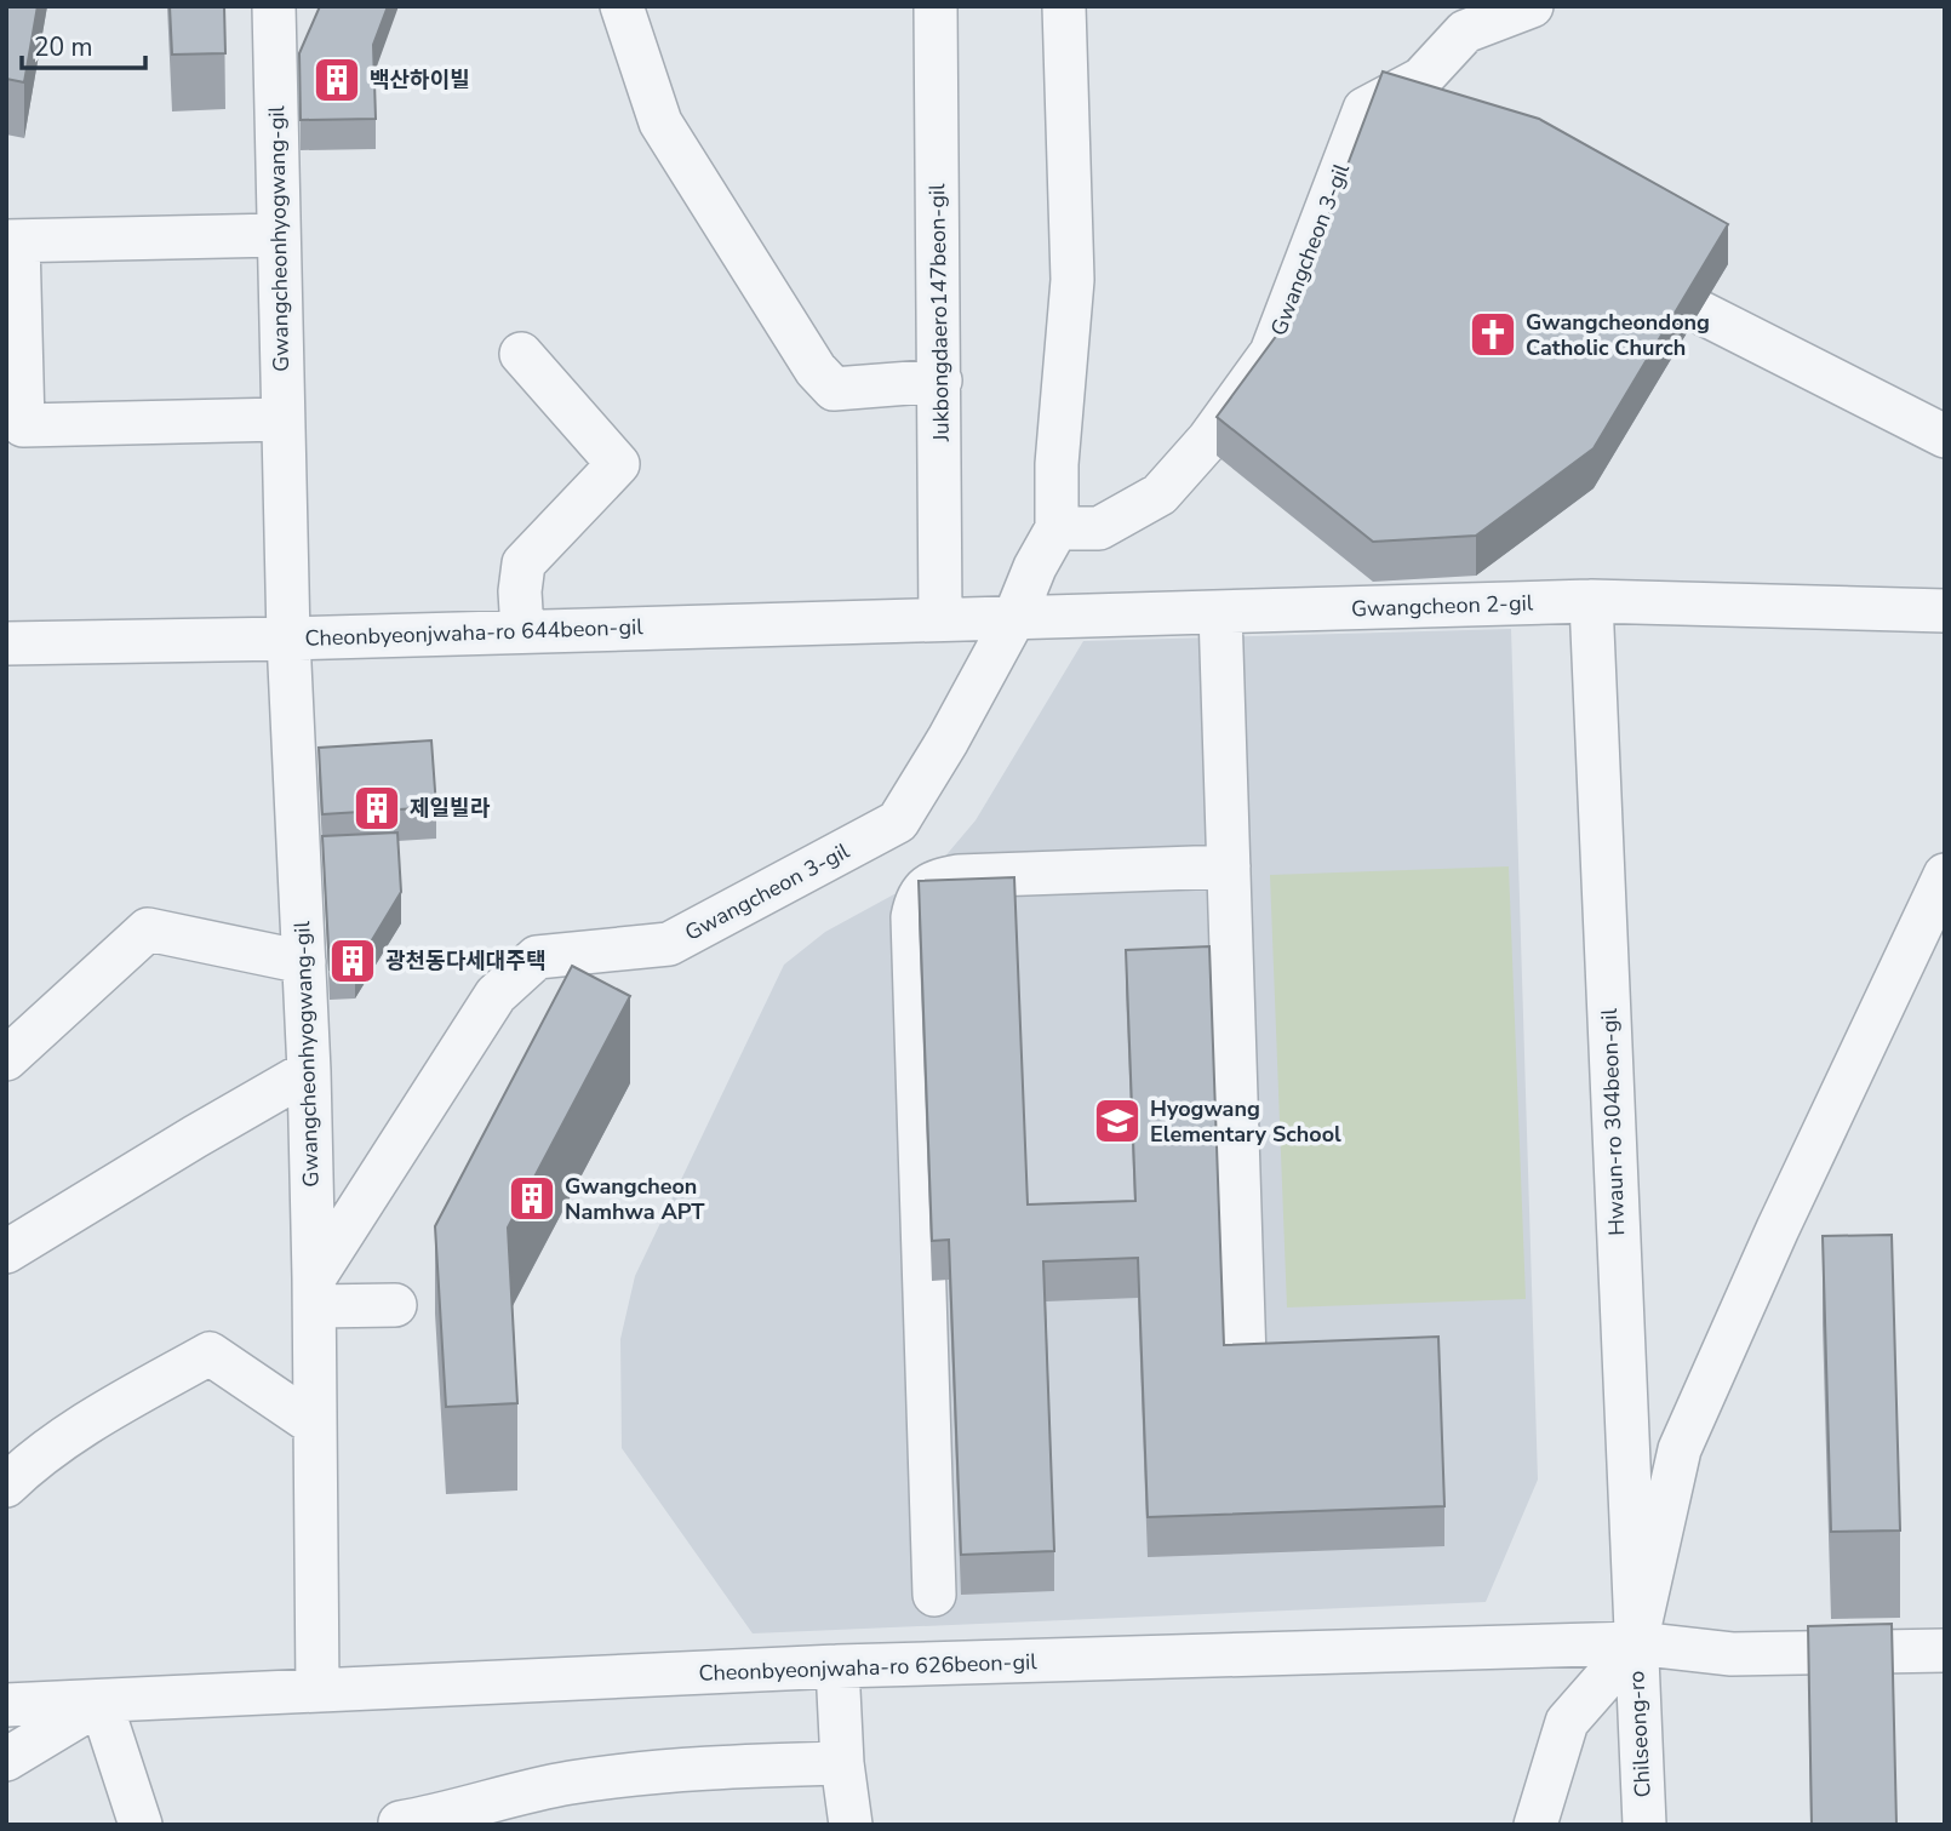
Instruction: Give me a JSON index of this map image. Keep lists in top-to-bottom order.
{
  "streets": {
    "street": [
      "Gwangcheonhyogwang-gil",
      "Gwangcheon 3-gil",
      "Jukbongdaero147beon-gil",
      "Gwangcheon 2-gil",
      "Cheonbyeonjwaha-ro 644beon-gil",
      "Hwaun-ro 304beon-gil",
      "Cheonbyeonjwaha-ro 626beon-gil",
      "Chilseong-ro"
    ]
  },
  "crossings": [
    ["Gwangcheonhyogwang-gil", "Gwangcheon 3-gil"],
    ["Gwangcheonhyogwang-gil", "Cheonbyeonjwaha-ro 644beon-gil"],
    ["Gwangcheonhyogwang-gil", "Cheonbyeonjwaha-ro 626beon-gil"],
    ["Gwangcheon 3-gil", "Gwangcheon 2-gil"],
    ["Jukbongdaero147beon-gil", "Gwangcheon 2-gil"],
    ["Jukbongdaero147beon-gil", "Cheonbyeonjwaha-ro 644beon-gil"],
    ["Gwangcheon 2-gil", "Cheonbyeonjwaha-ro 644beon-gil"],
    ["Gwangcheon 2-gil", "Hwaun-ro 304beon-gil"],
    ["Hwaun-ro 304beon-gil", "Cheonbyeonjwaha-ro 626beon-gil"],
    ["Hwaun-ro 304beon-gil", "Chilseong-ro"],
    ["Cheonbyeonjwaha-ro 626beon-gil", "Chilseong-ro"]
  ],
  "places": {
    "building": [
      "백산하이빌",
      "제일빌라",
      "광천동다세대주택",
      "Gwangcheon Namhwa APT"
    ],
    "church": ["Gwangcheondong Catholic Church"],
    "school or university": ["Hyogwang Elementary School"]
  },
  "scale_bar": "20 m"
}
